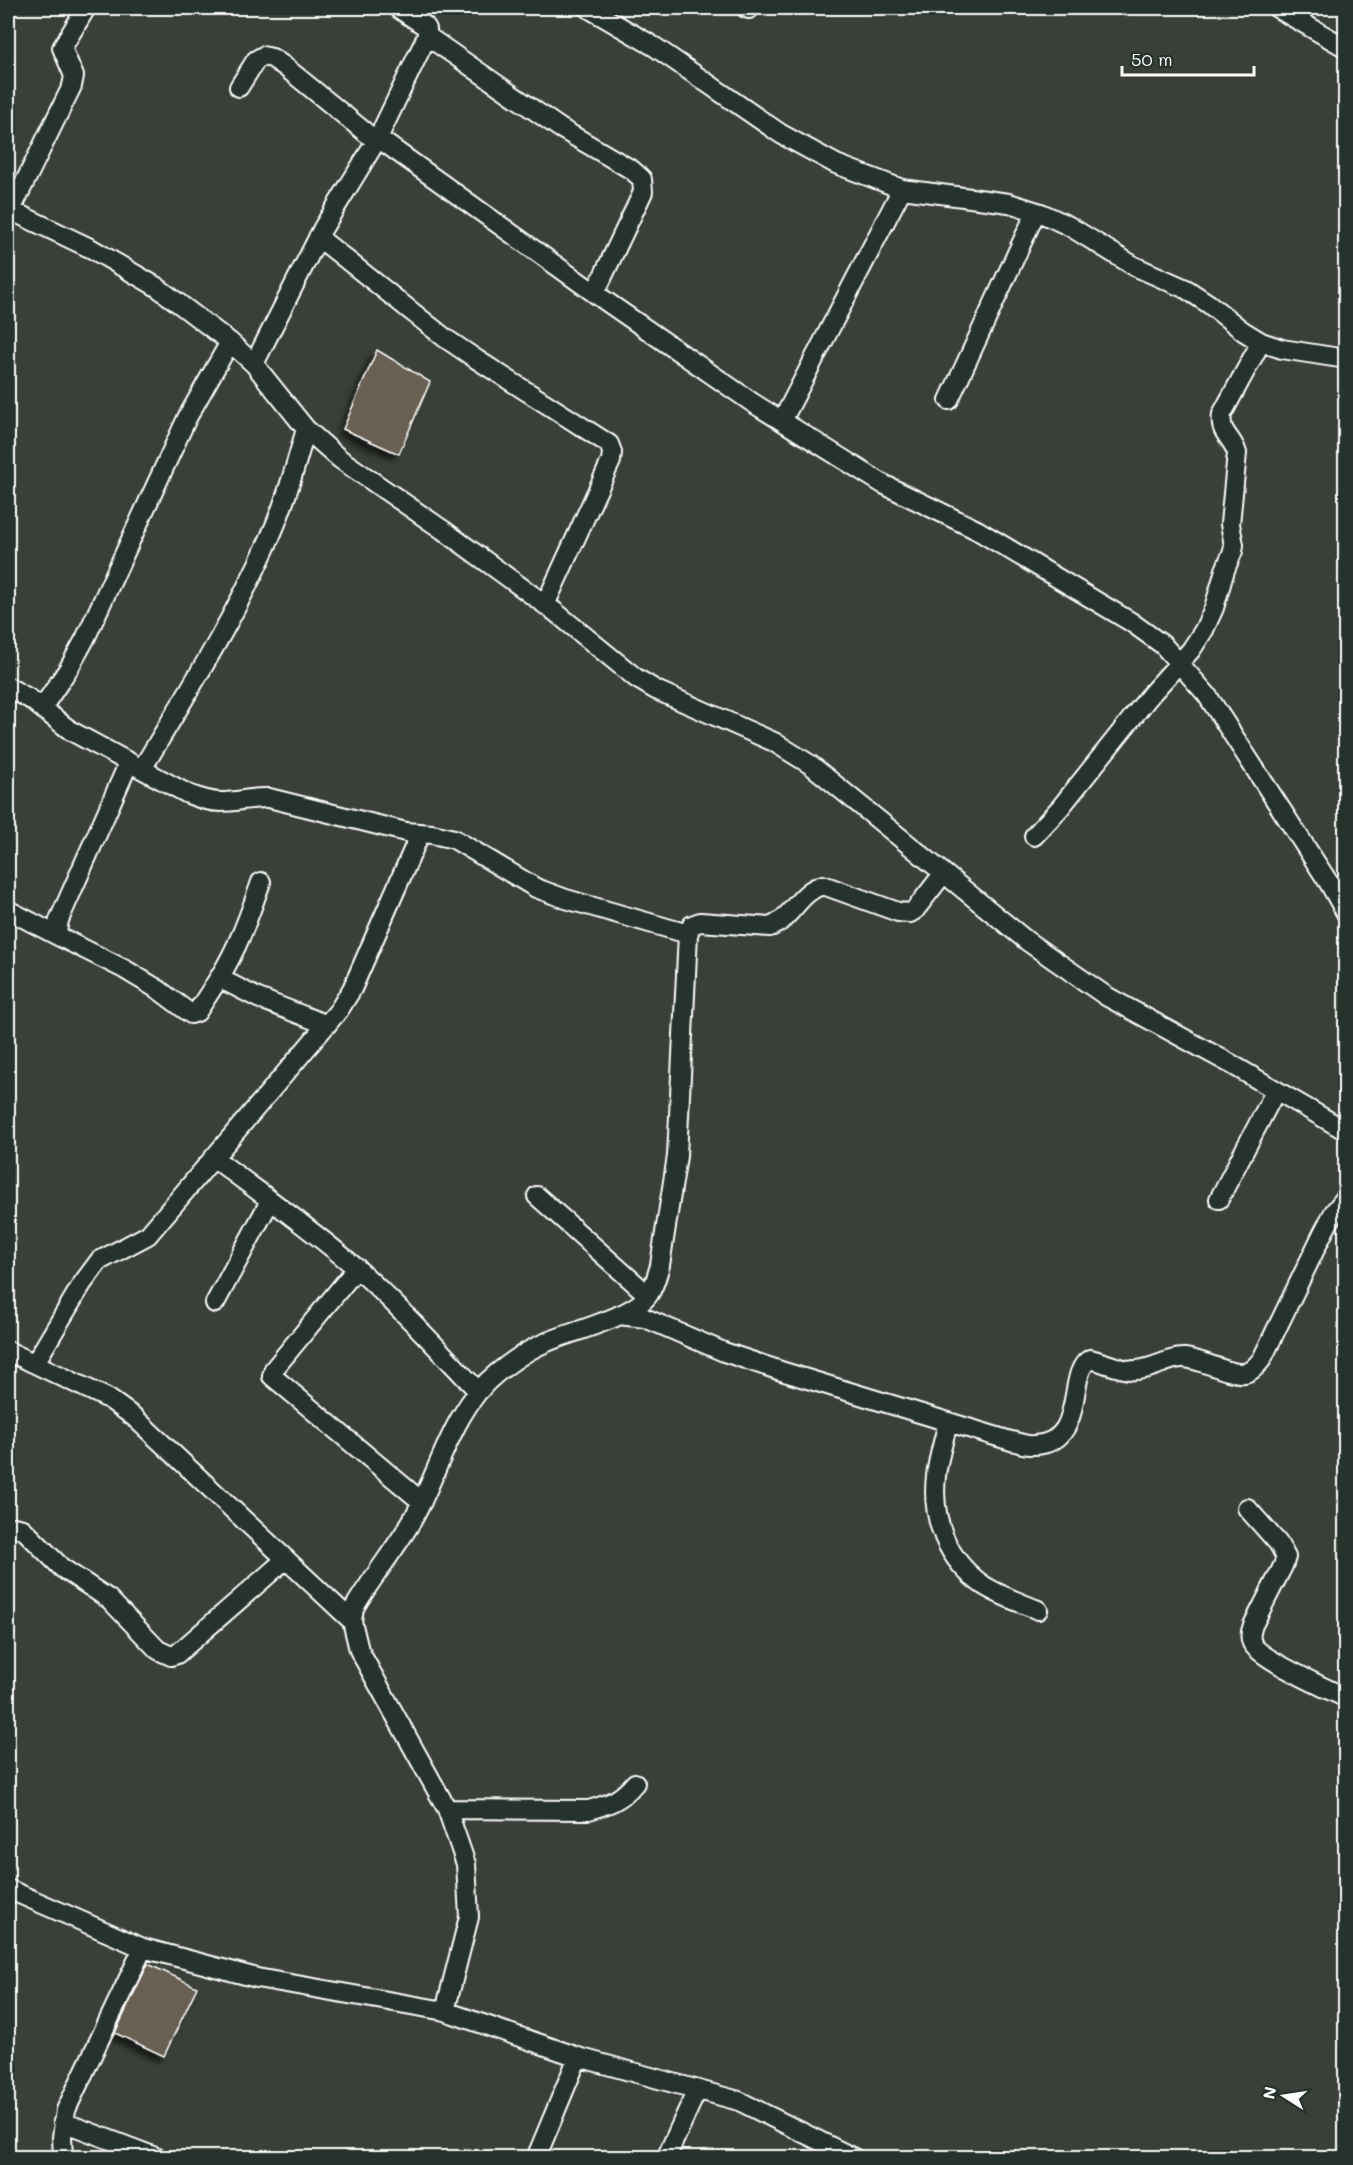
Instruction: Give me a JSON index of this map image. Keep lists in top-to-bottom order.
{
  "scale_bar": "50 m",
  "north": "left"
}
